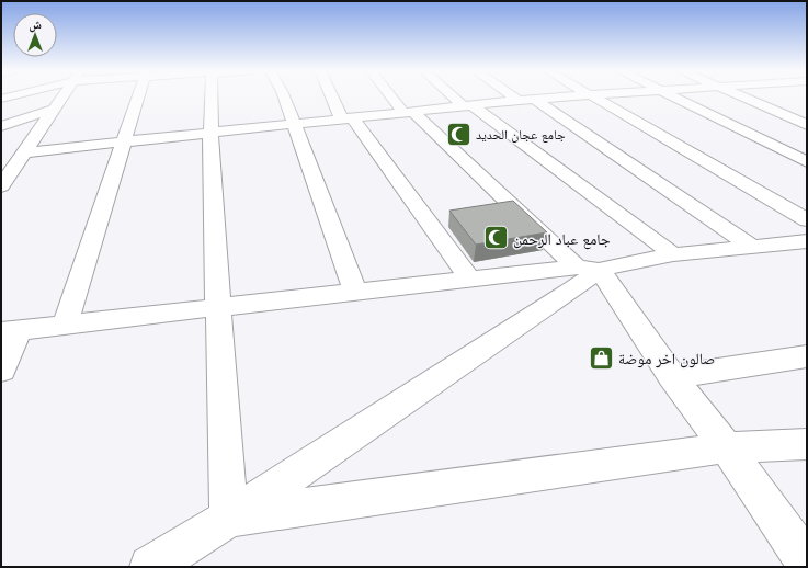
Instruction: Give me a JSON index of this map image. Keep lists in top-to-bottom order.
{
  "places": {
    "mosque": ["جامع عجان الحديد", "جامع عباد الرحمن"],
    "shop": ["صالون اخر موضة"]
  },
  "north": "top"
}
